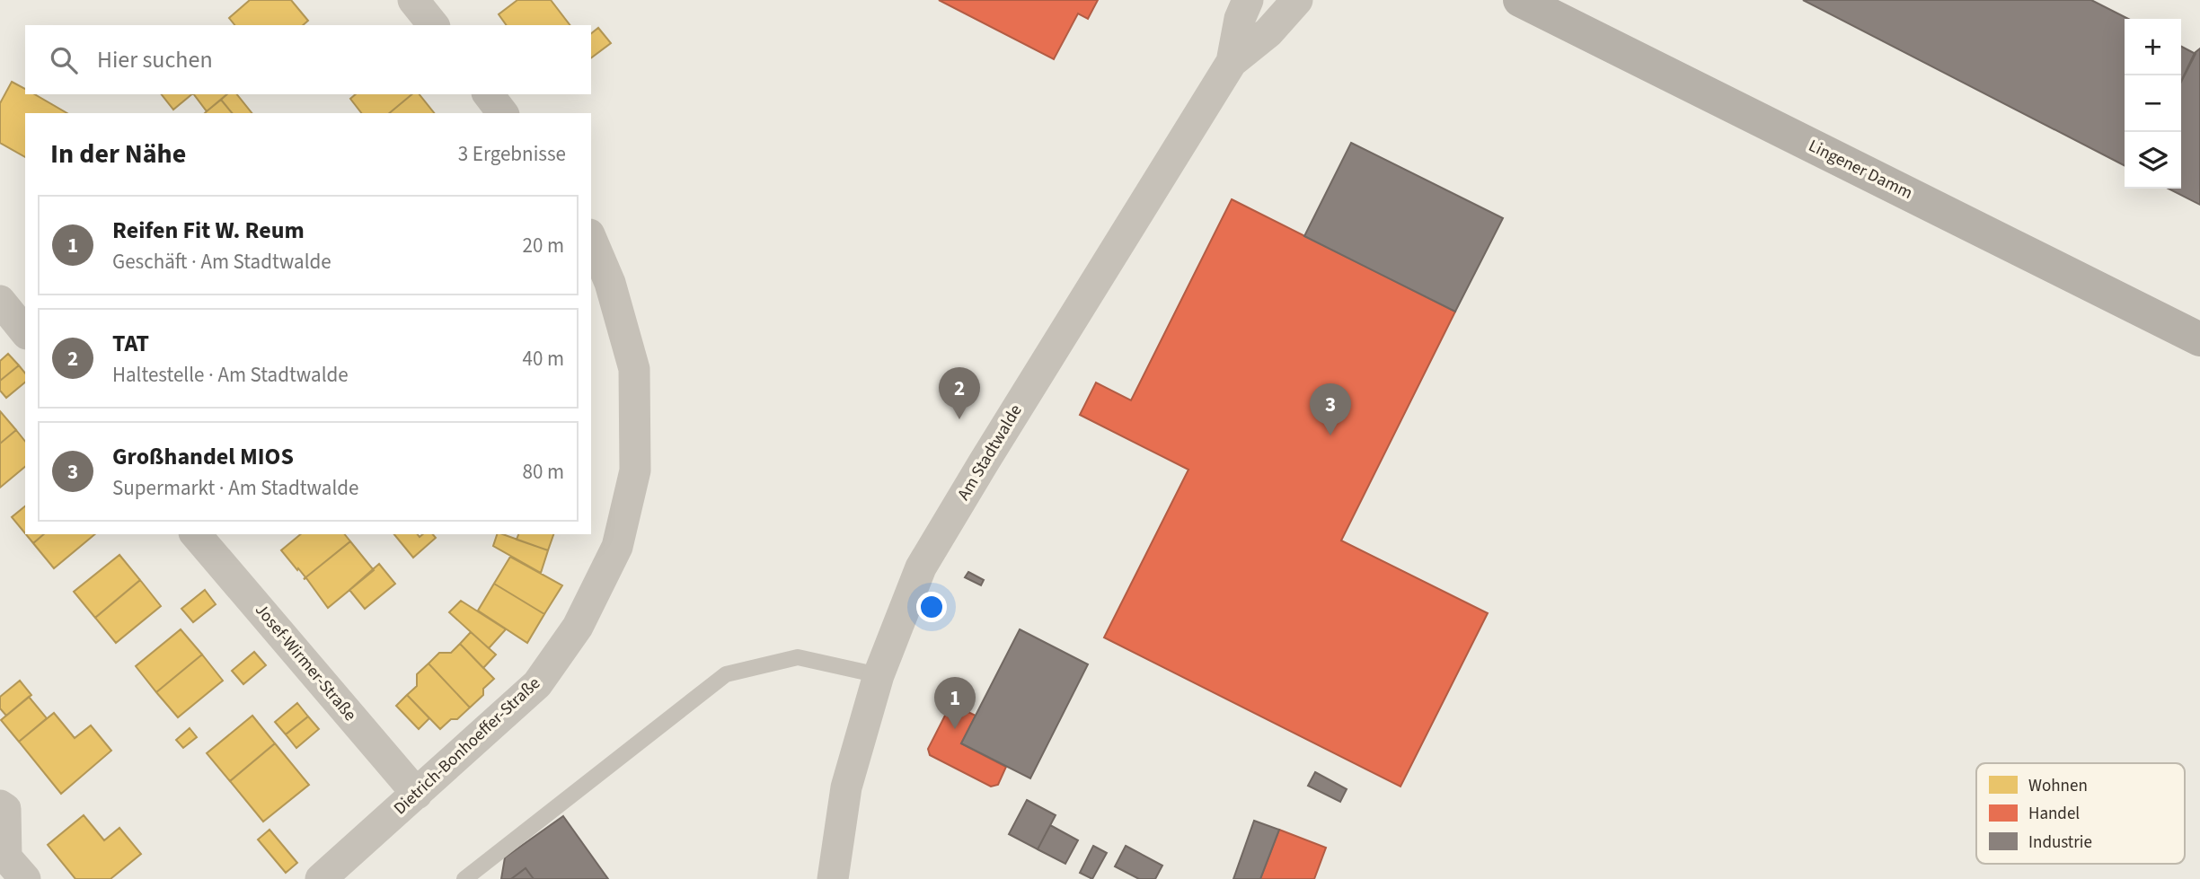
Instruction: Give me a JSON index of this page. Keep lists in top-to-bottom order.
{
  "streets": {
    "main road": ["Lingener Damm"],
    "street": ["Am Stadtwalde", "Josef-Wirmer-Straße", "Dietrich-Bonhoeffer-Straße"]
  },
  "crossings": [
    ["Josef-Wirmer-Straße", "Dietrich-Bonhoeffer-Straße"]
  ],
  "legend": ["Wohnen", "Handel", "Industrie"],
  "page": {
    "map_buttons": ["+", "−"],
    "search": "Hier suchen",
    "heading": ["In der Nähe", "3 Ergebnisse"],
    "list": [
      {
        "mark": "1",
        "name": "Reifen Fit W. Reum",
        "note": "Geschäft · Am Stadtwalde",
        "value": "20 m"
      },
      {
        "mark": "2",
        "name": "TAT",
        "note": "Haltestelle · Am Stadtwalde",
        "value": "40 m"
      },
      {
        "mark": "3",
        "name": "Großhandel MIOS",
        "note": "Supermarkt · Am Stadtwalde",
        "value": "80 m"
      }
    ],
    "pins": ["2", "3", "1"]
  }
}
